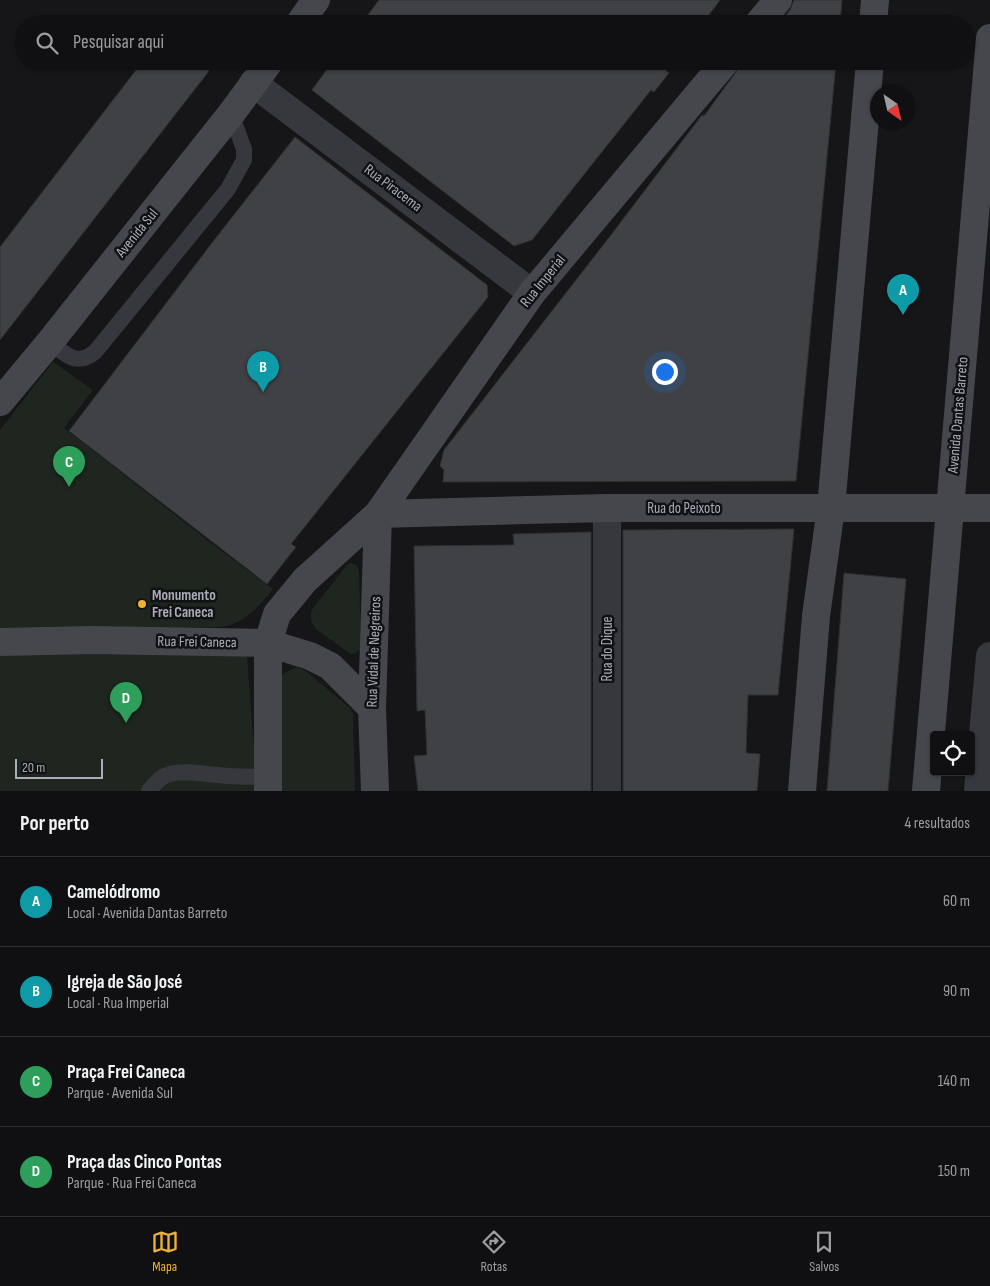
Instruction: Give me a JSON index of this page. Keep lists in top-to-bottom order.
{
  "streets": {
    "street": [
      "Rua Piracema",
      "Avenida Sul",
      "Rua Imperial",
      "Avenida Dantas Barreto",
      "Rua do Peixoto",
      "Rua Frei Caneca",
      "Rua do Dique",
      "Rua Vidal de Negreiros"
    ]
  },
  "crossings": [
    ["Rua Piracema", "Avenida Sul"],
    ["Rua Piracema", "Rua Imperial"],
    ["Rua Imperial", "Rua do Peixoto"],
    ["Rua Imperial", "Rua Frei Caneca"],
    ["Rua Imperial", "Rua Vidal de Negreiros"],
    ["Avenida Dantas Barreto", "Rua do Peixoto"],
    ["Rua do Peixoto", "Rua do Dique"],
    ["Rua do Peixoto", "Rua Vidal de Negreiros"],
    ["Rua Frei Caneca", "Rua Vidal de Negreiros"]
  ],
  "places": ["Monumento Frei Caneca"],
  "scale_bar": "20 m",
  "north": "bottom right",
  "page": {
    "search": "Pesquisar aqui",
    "pins": [
      "A",
      "B",
      "C",
      "D"
    ],
    "scale": "20 m",
    "heading": ["Por perto", "4 resultados"],
    "list": [
      {
        "mark": "A",
        "name": "Camelódromo",
        "note": "Local · Avenida Dantas Barreto",
        "value": "60 m"
      },
      {
        "mark": "B",
        "name": "Igreja de São José",
        "note": "Local · Rua Imperial",
        "value": "90 m"
      },
      {
        "mark": "C",
        "name": "Praça Frei Caneca",
        "note": "Parque · Avenida Sul",
        "value": "140 m"
      },
      {
        "mark": "D",
        "name": "Praça das Cinco Pontas",
        "note": "Parque · Rua Frei Caneca",
        "value": "150 m"
      }
    ],
    "nav": ["Mapa", "Rotas", "Salvos"]
  }
}
